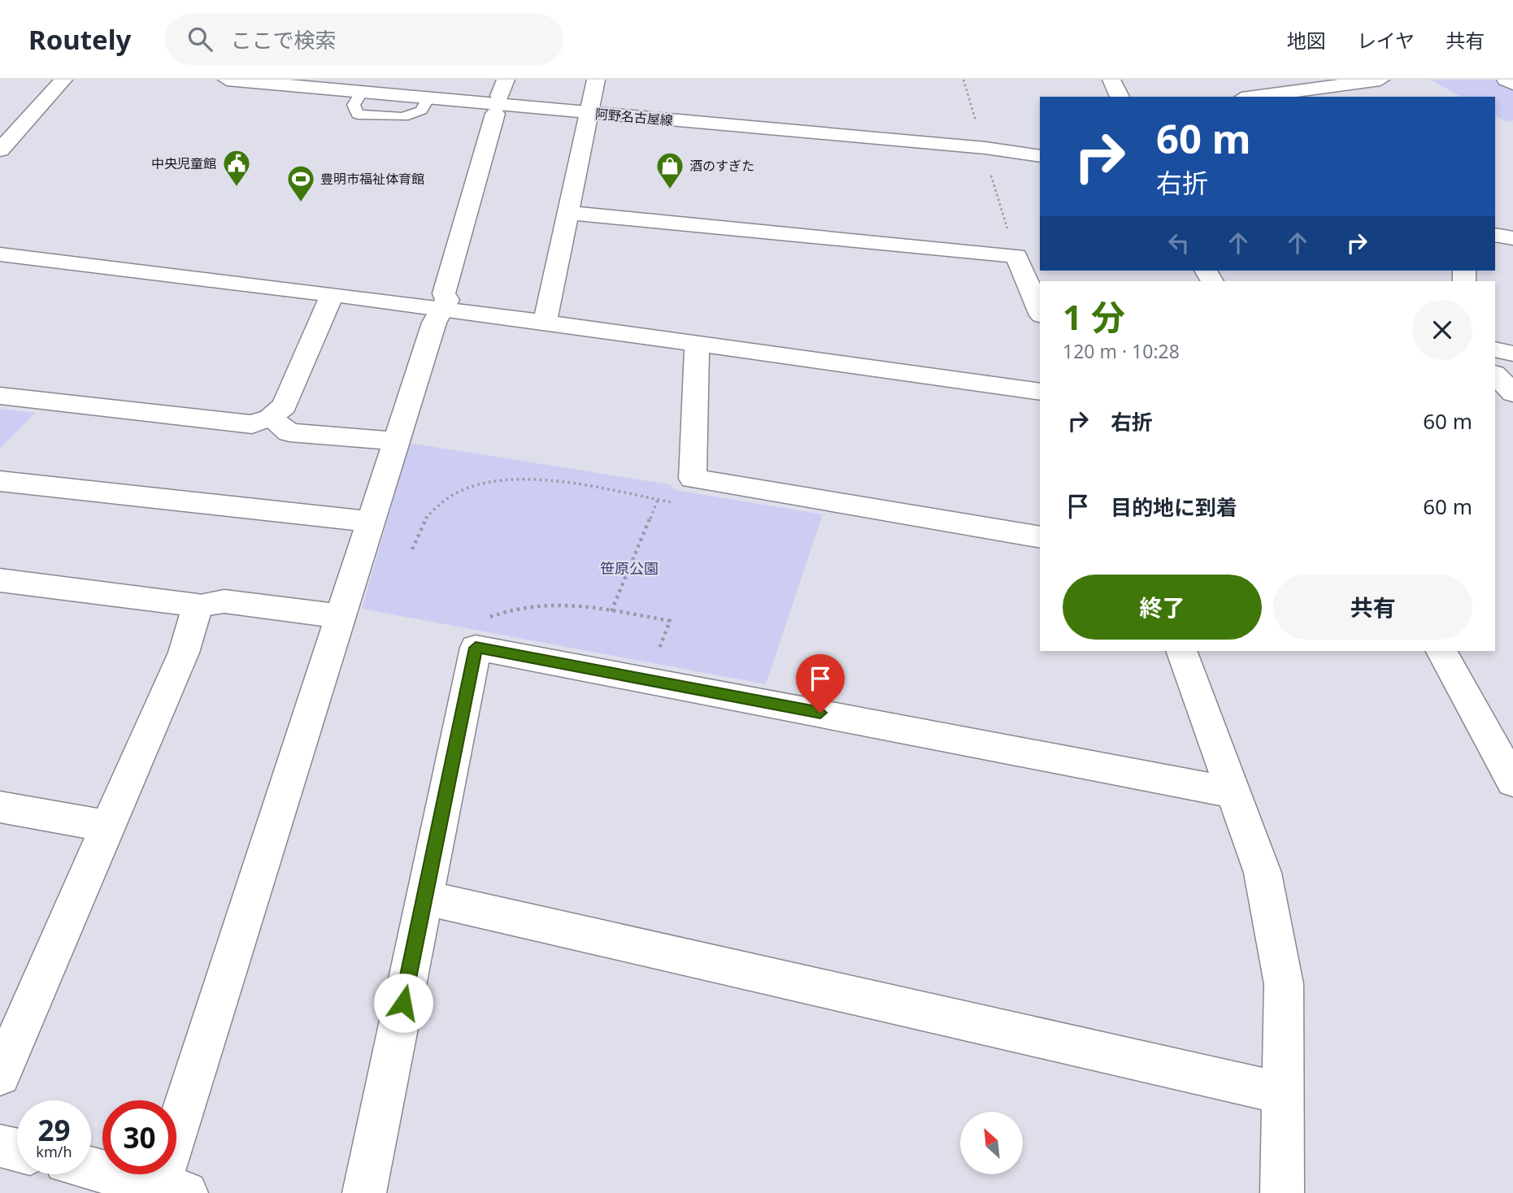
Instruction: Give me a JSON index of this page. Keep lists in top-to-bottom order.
{
  "streets": {
    "street": ["阿野名古屋線"]
  },
  "parks": ["笹原公園"],
  "places": {
    "public building": ["中央児童館"],
    "shop": ["酒のすぎた"],
    "sports": ["豊明市福祉体育館"]
  },
  "north": "top left",
  "page": {
    "header": "Routely",
    "search": "ここで検索",
    "nav": ["地図", "レイヤ", "共有"],
    "turn": ["60 m", "右折"],
    "heading": ["1 分", "120 m · 10:28"],
    "list": [
      {
        "name": "右折",
        "value": "60 m"
      },
      {
        "name": "目的地に到着",
        "value": "60 m"
      }
    ],
    "buttons": ["終了", "共有"],
    "speed": "29 km/h",
    "limit": "30"
  }
}
